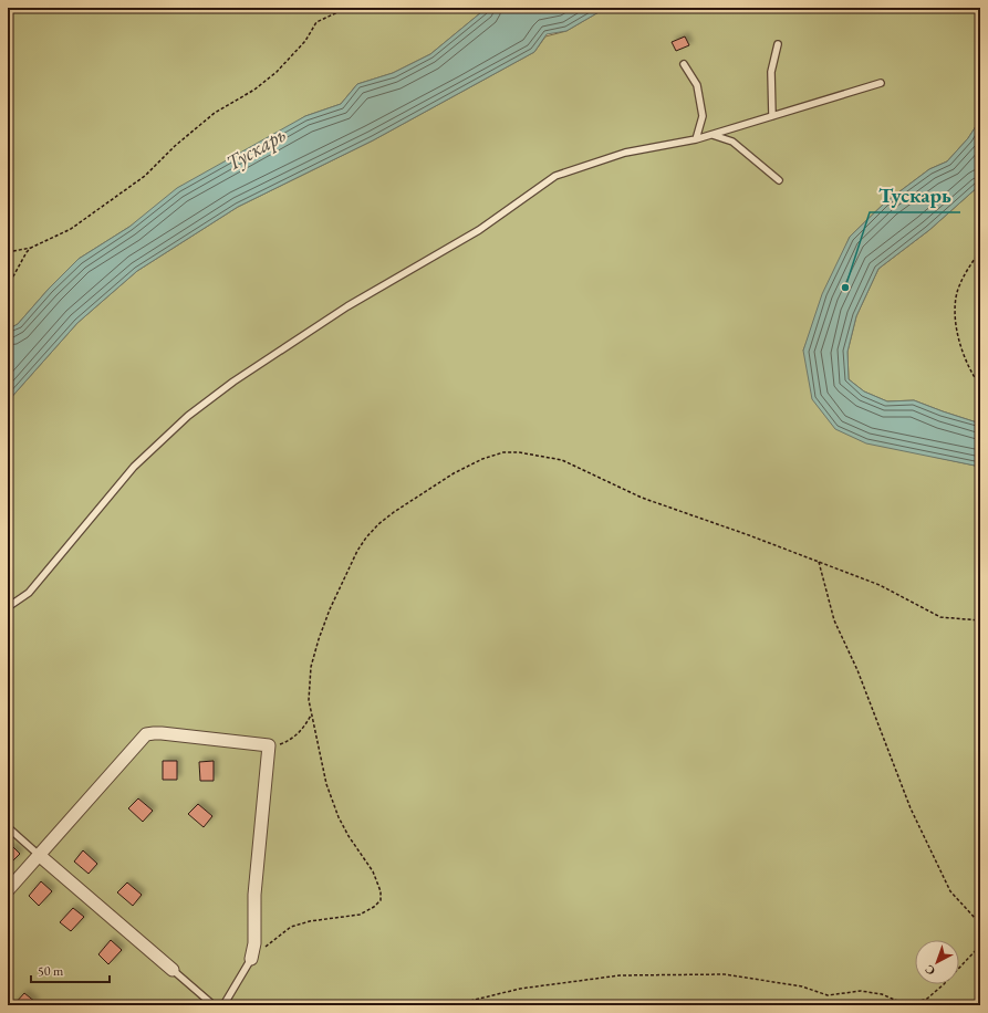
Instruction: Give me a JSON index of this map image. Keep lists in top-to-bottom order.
{
  "water": ["Тускарь"],
  "places": ["Тускарь"],
  "scale_bar": "50 m",
  "north": "bottom left"
}
